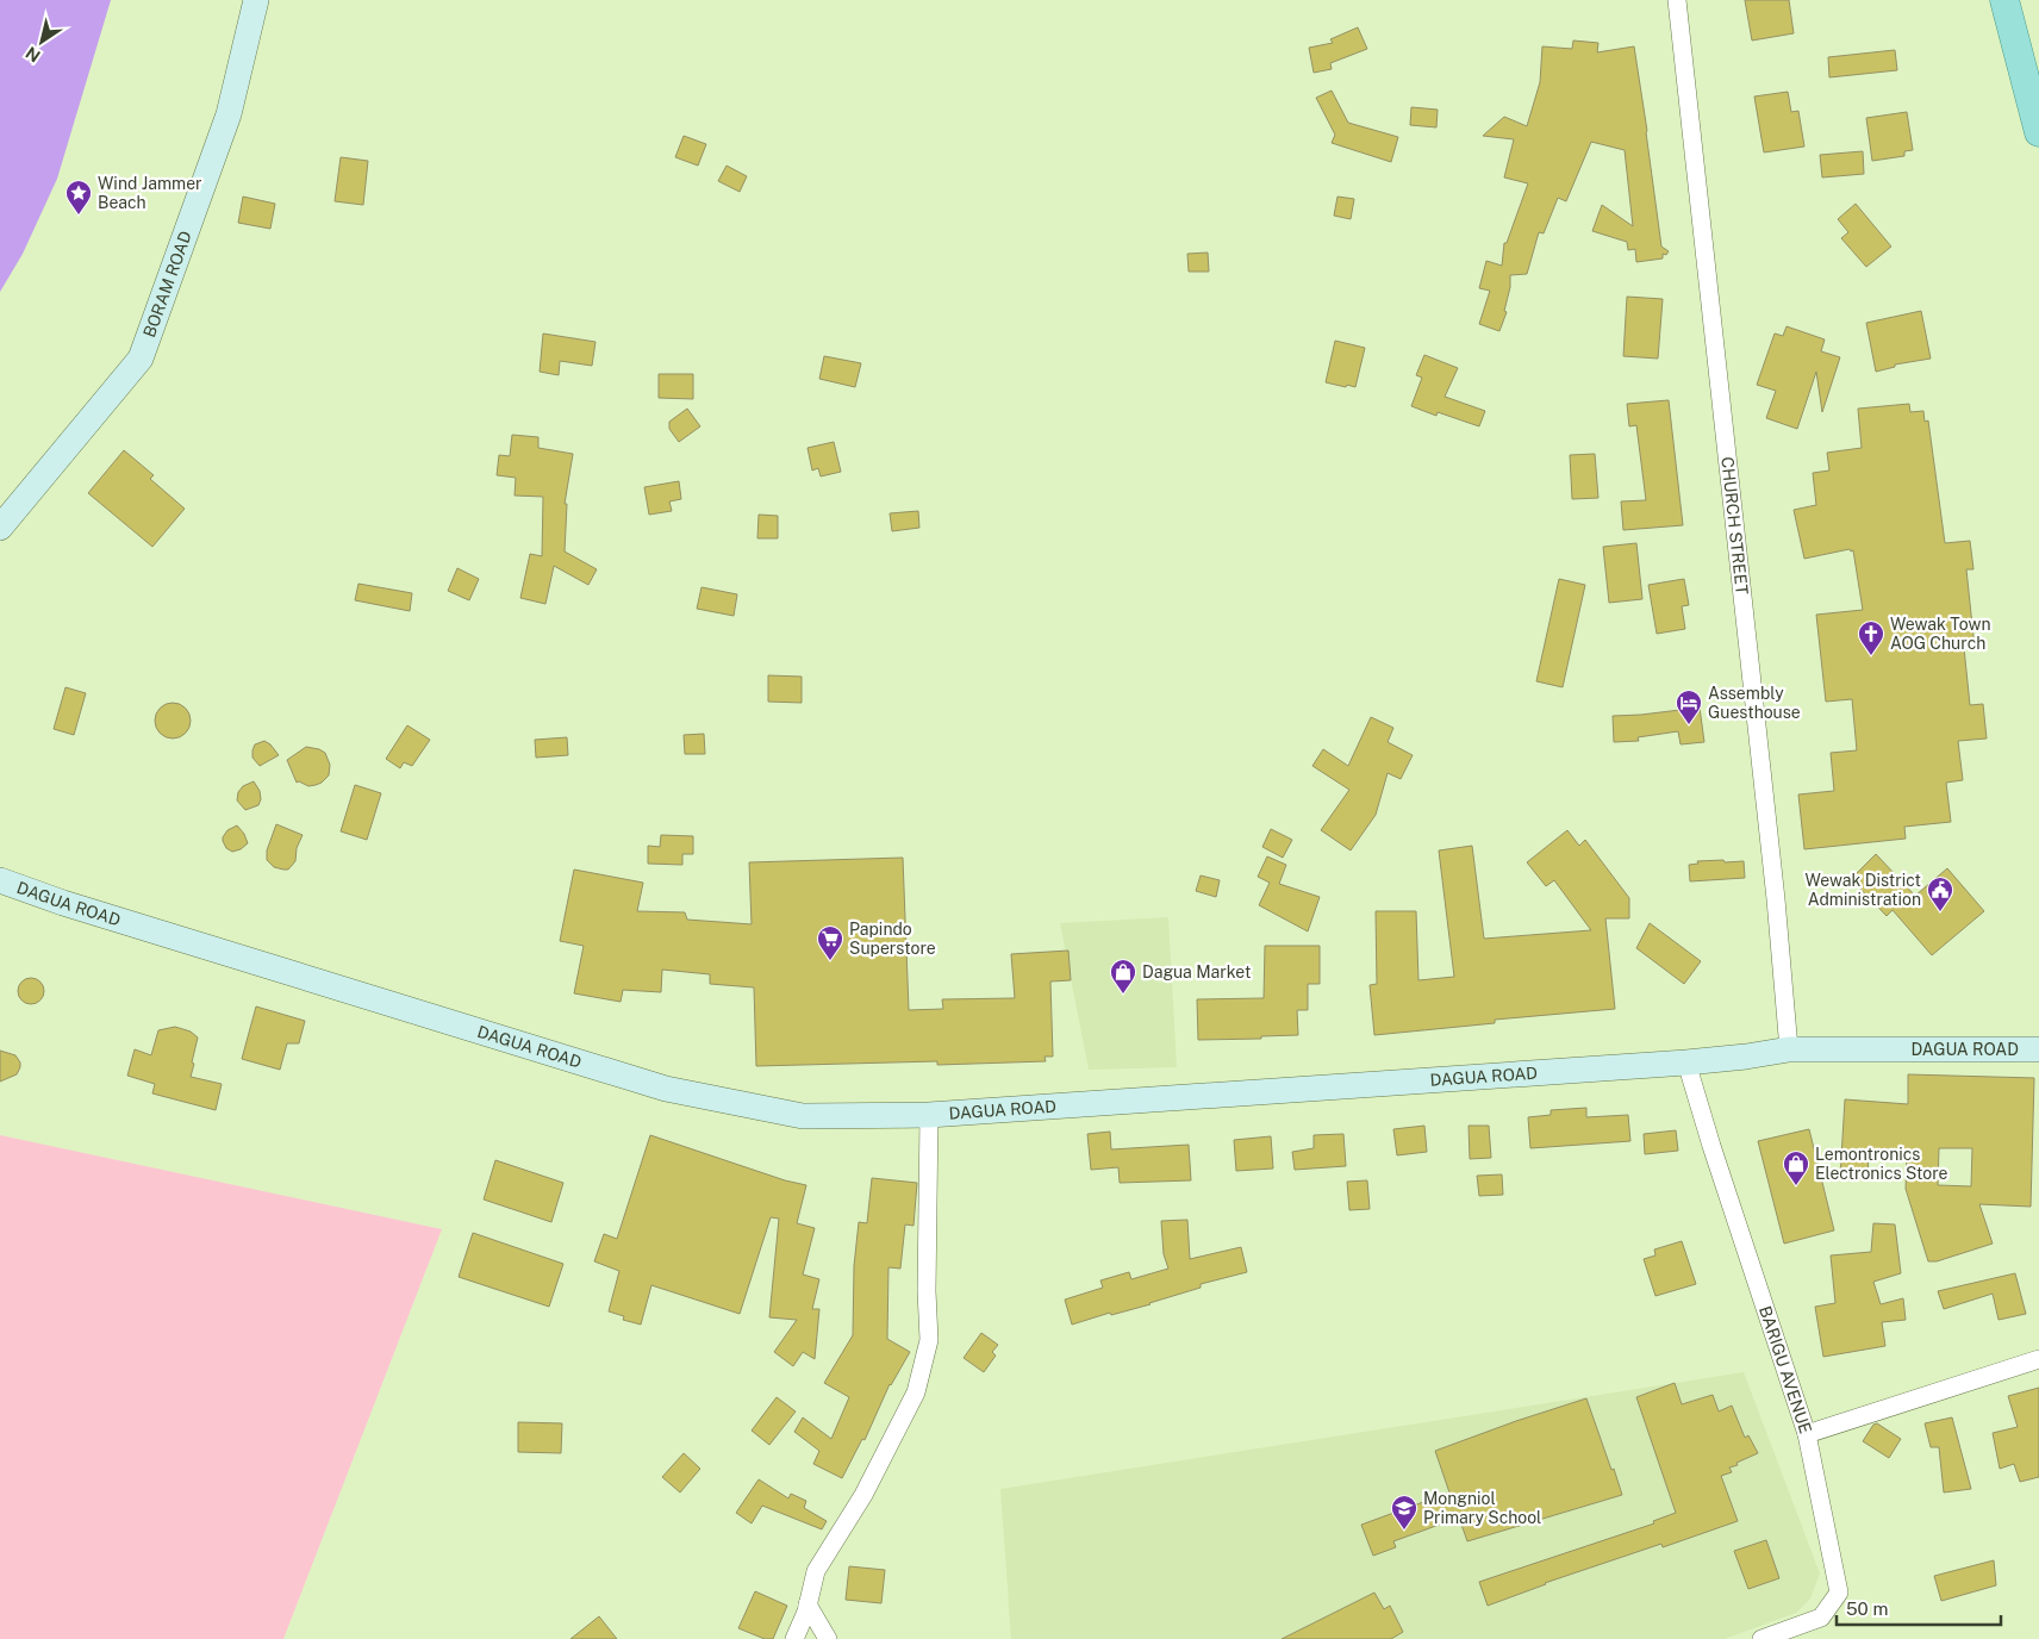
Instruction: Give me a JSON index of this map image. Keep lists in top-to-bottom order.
{
  "streets": {
    "street": [
      "BORAM ROAD",
      "CHURCH STREET",
      "DAGUA ROAD",
      "BARIGU AVENUE"
    ]
  },
  "crossings": [
    ["CHURCH STREET", "DAGUA ROAD"],
    ["DAGUA ROAD", "BARIGU AVENUE"]
  ],
  "places": {
    "place": ["Wind Jammer Beach"],
    "church": ["Wewak Town AOG Church"],
    "hotel": ["Assembly Guesthouse"],
    "public building": ["Wewak District Administration"],
    "supermarket": ["Papindo Superstore"],
    "shop": ["Dagua Market", "Lemontronics Electronics Store"],
    "school or university": ["Mongniol Primary School"]
  },
  "scale_bar": "50 m",
  "north": "bottom left"
}
